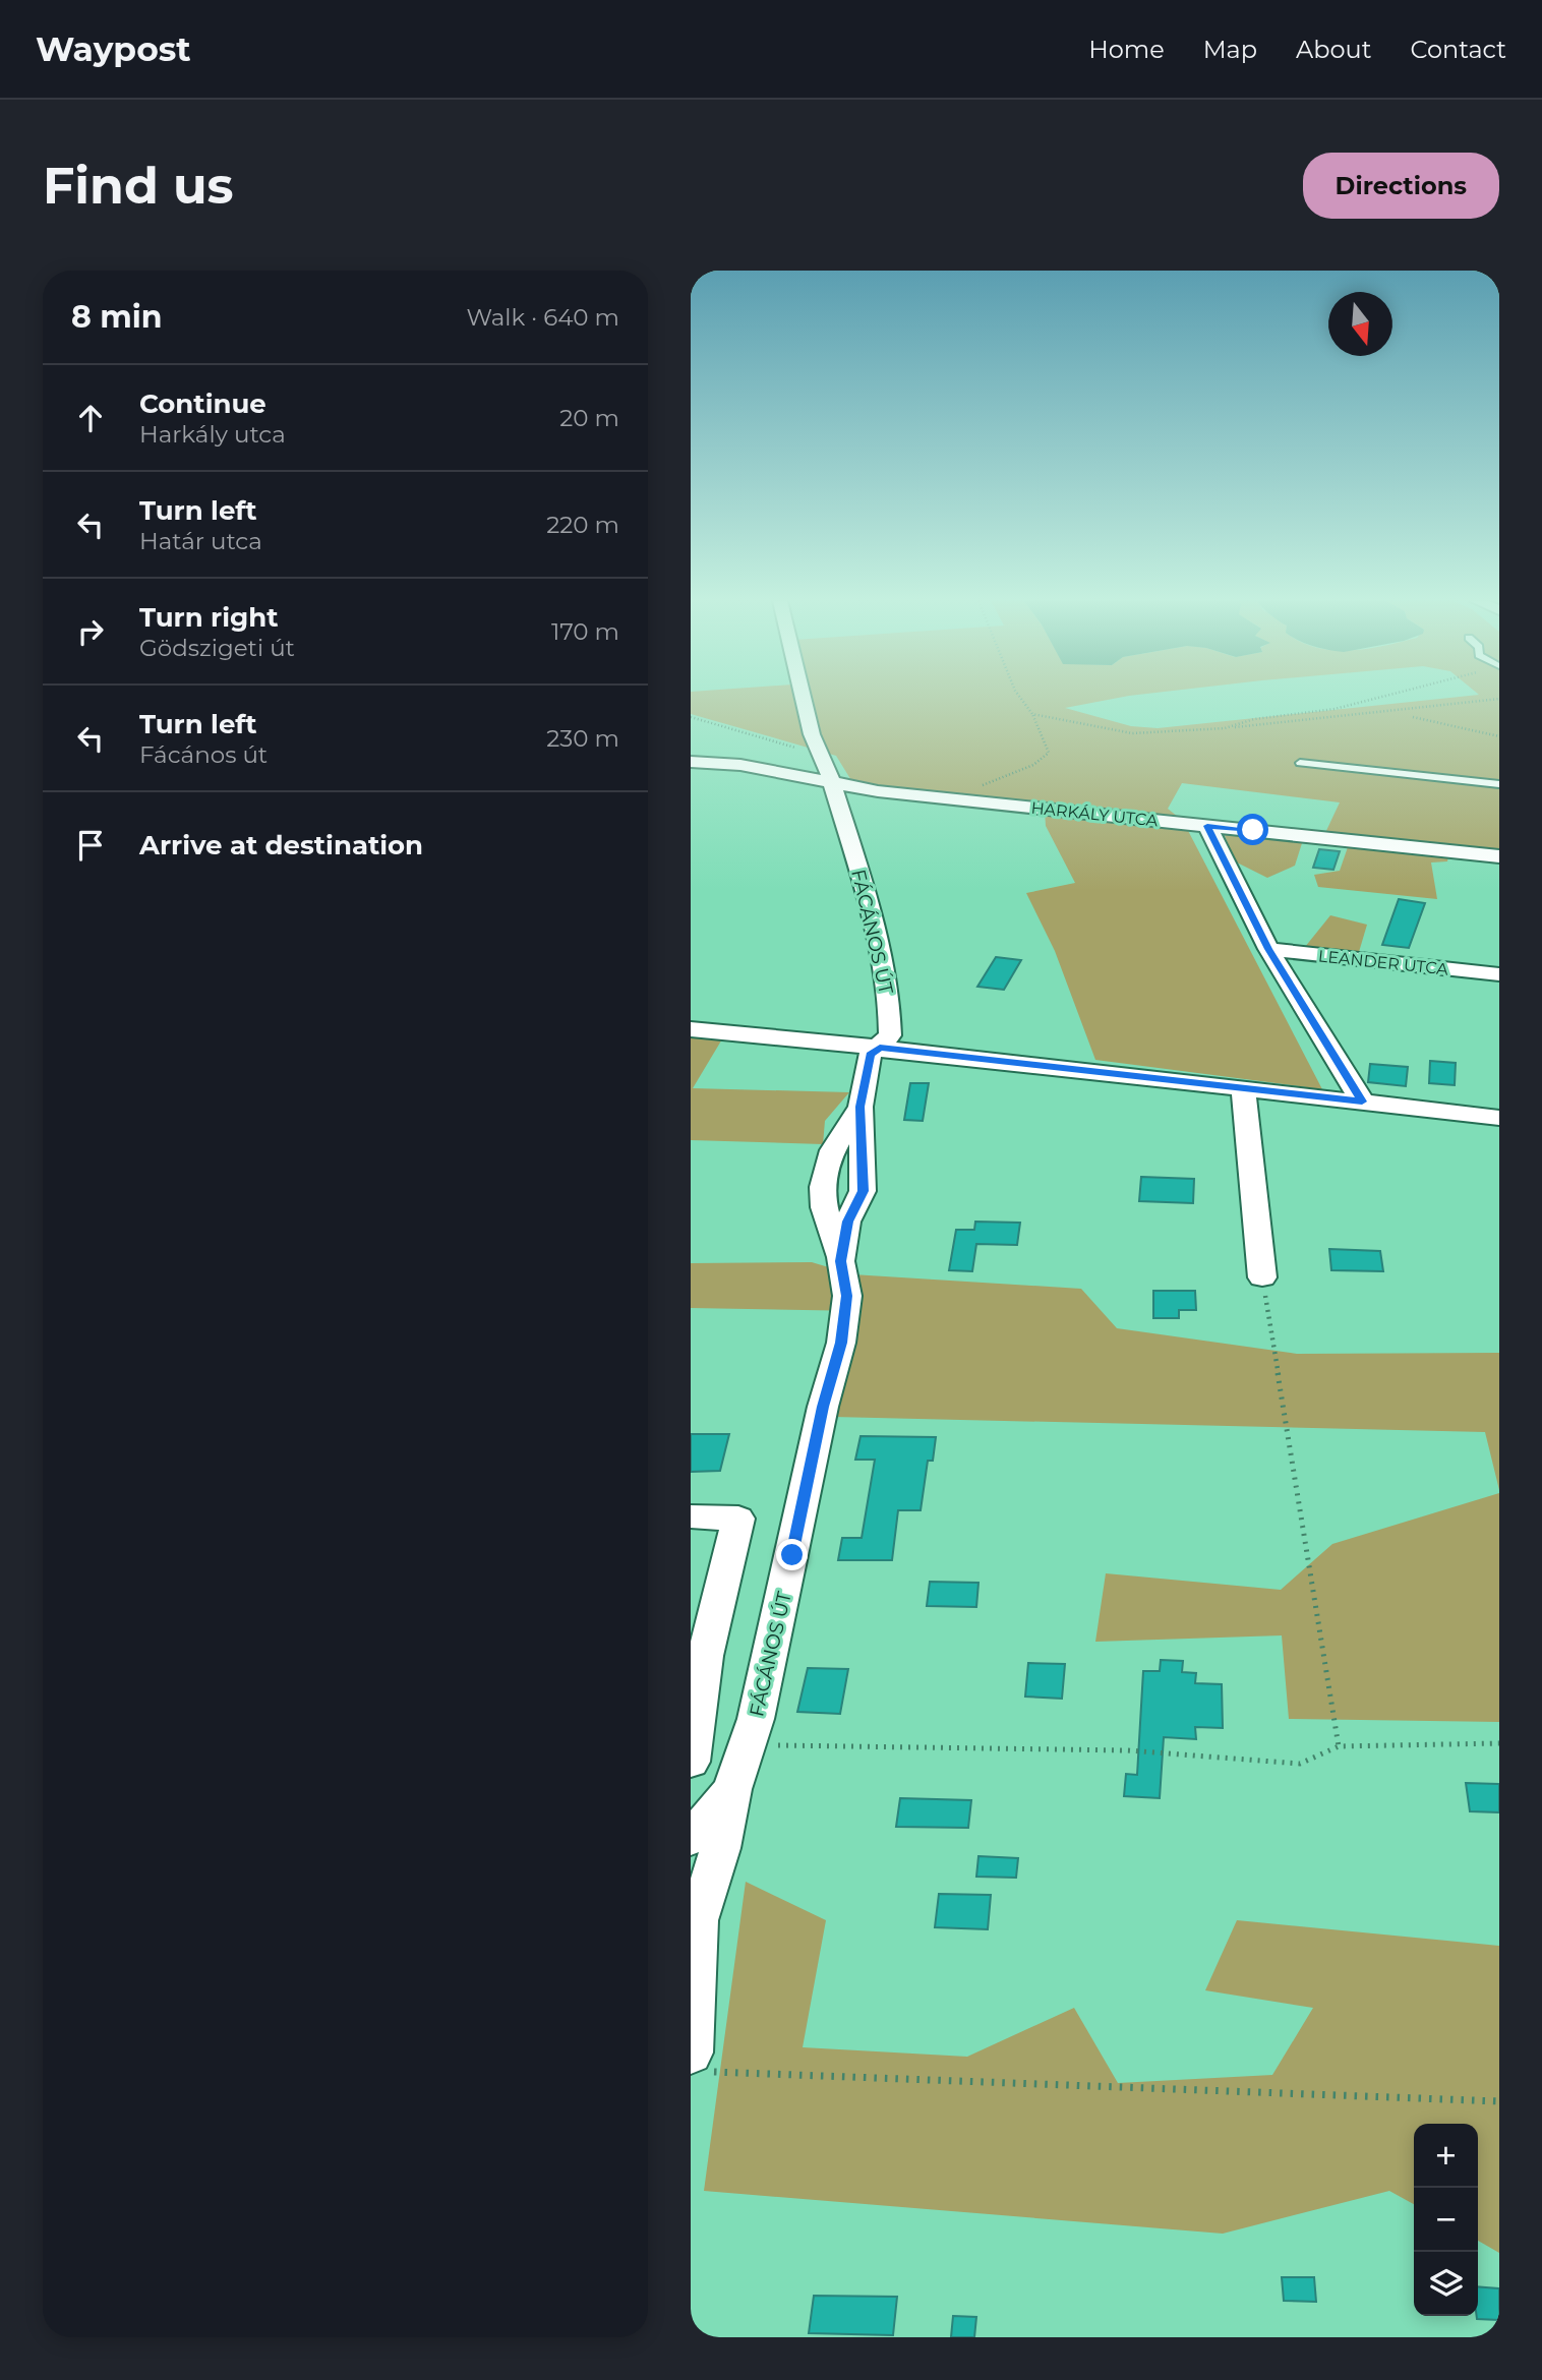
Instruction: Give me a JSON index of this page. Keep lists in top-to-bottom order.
{
  "streets": {
    "street": ["HARKÁLY UTCA", "FÁCÁNOS ÚT", "LEANDER UTCA"]
  },
  "crossings": [
    ["HARKÁLY UTCA", "FÁCÁNOS ÚT"]
  ],
  "north": "bottom",
  "page": {
    "header": "Waypost",
    "nav": [
      "Home",
      "Map",
      "About",
      "Contact"
    ],
    "buttons": "Directions",
    "title": "Find us",
    "heading": ["8 min", "Walk · 640 m"],
    "list": [
      ["Continue", "Harkály utca", "20 m"],
      ["Turn left", "Határ utca", "220 m"],
      ["Turn right", "Gödszigeti út", "170 m"],
      ["Turn left", "Fácános út", "230 m"],
      "Arrive at destination"
    ],
    "map_buttons": ["+", "−"]
  }
}
